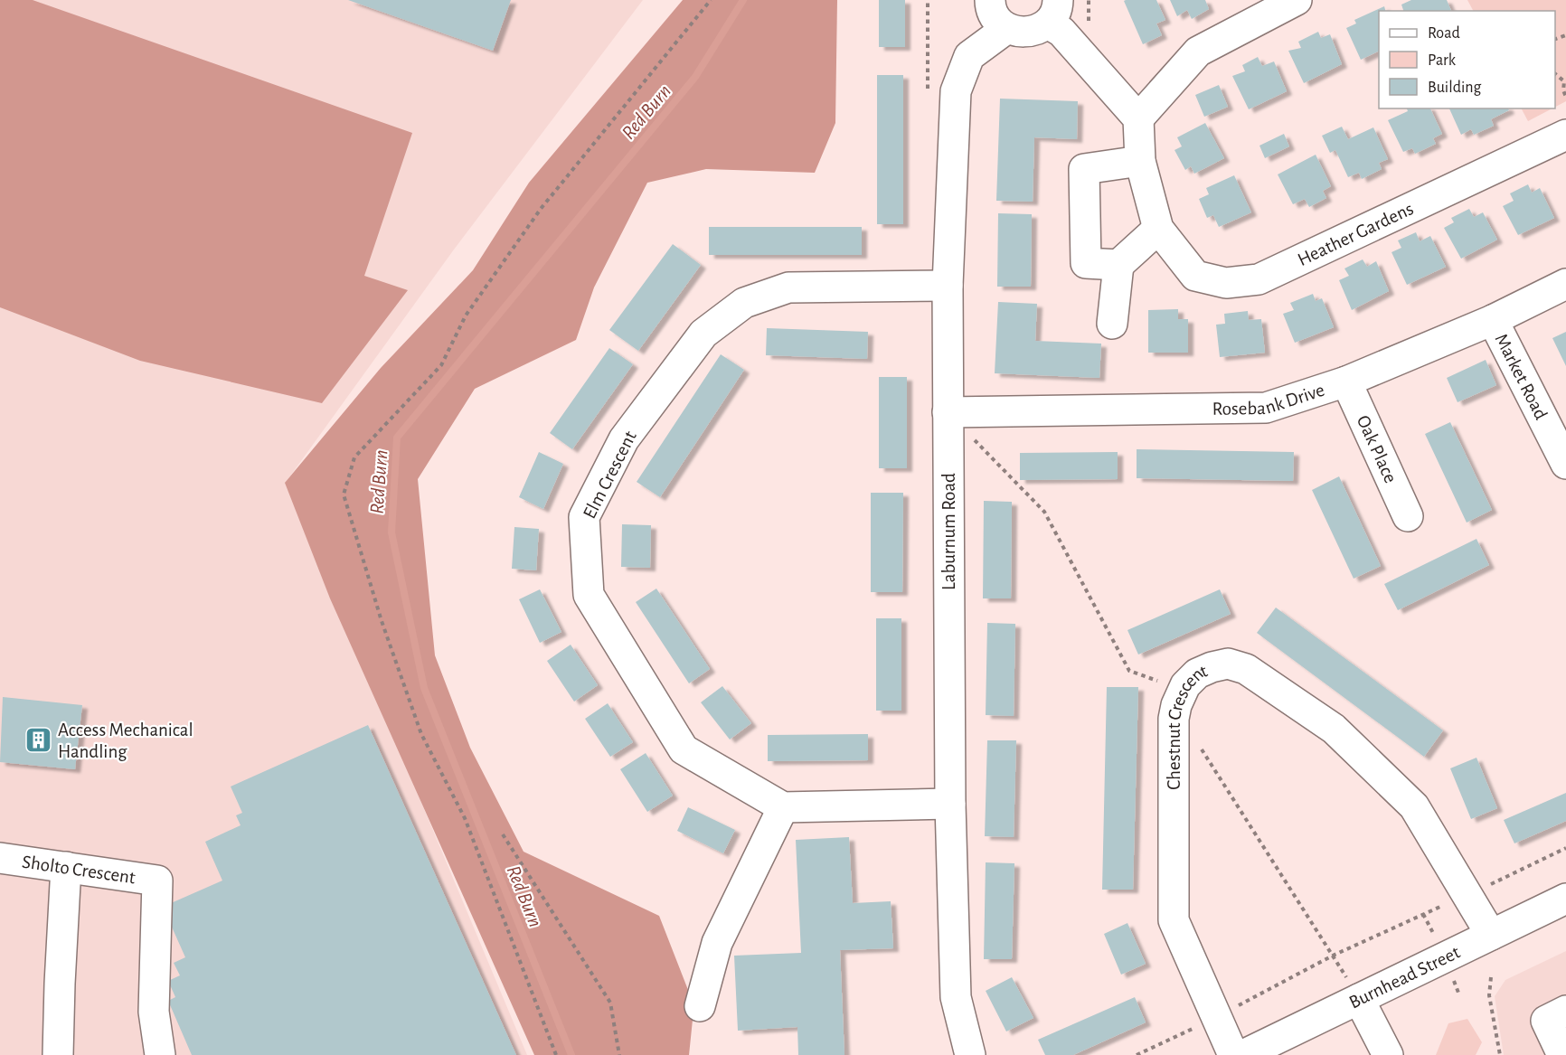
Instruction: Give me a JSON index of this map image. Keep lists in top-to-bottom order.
{
  "streets": {
    "street": [
      "Heather Gardens",
      "Market Road",
      "Rosebank Drive",
      "Oak Place",
      "Elm Crescent",
      "Laburnum Road",
      "Chestnut Crescent",
      "Sholto Crescent",
      "Burnhead Street"
    ]
  },
  "crossings": [
    ["Market Road", "Rosebank Drive"],
    ["Rosebank Drive", "Oak Place"],
    ["Rosebank Drive", "Laburnum Road"],
    ["Elm Crescent", "Laburnum Road"],
    ["Chestnut Crescent", "Burnhead Street"]
  ],
  "water": ["Red Burn"],
  "places": {
    "building": ["Access Mechanical Handling"]
  },
  "legend": ["Road", "Park", "Building"]
}
